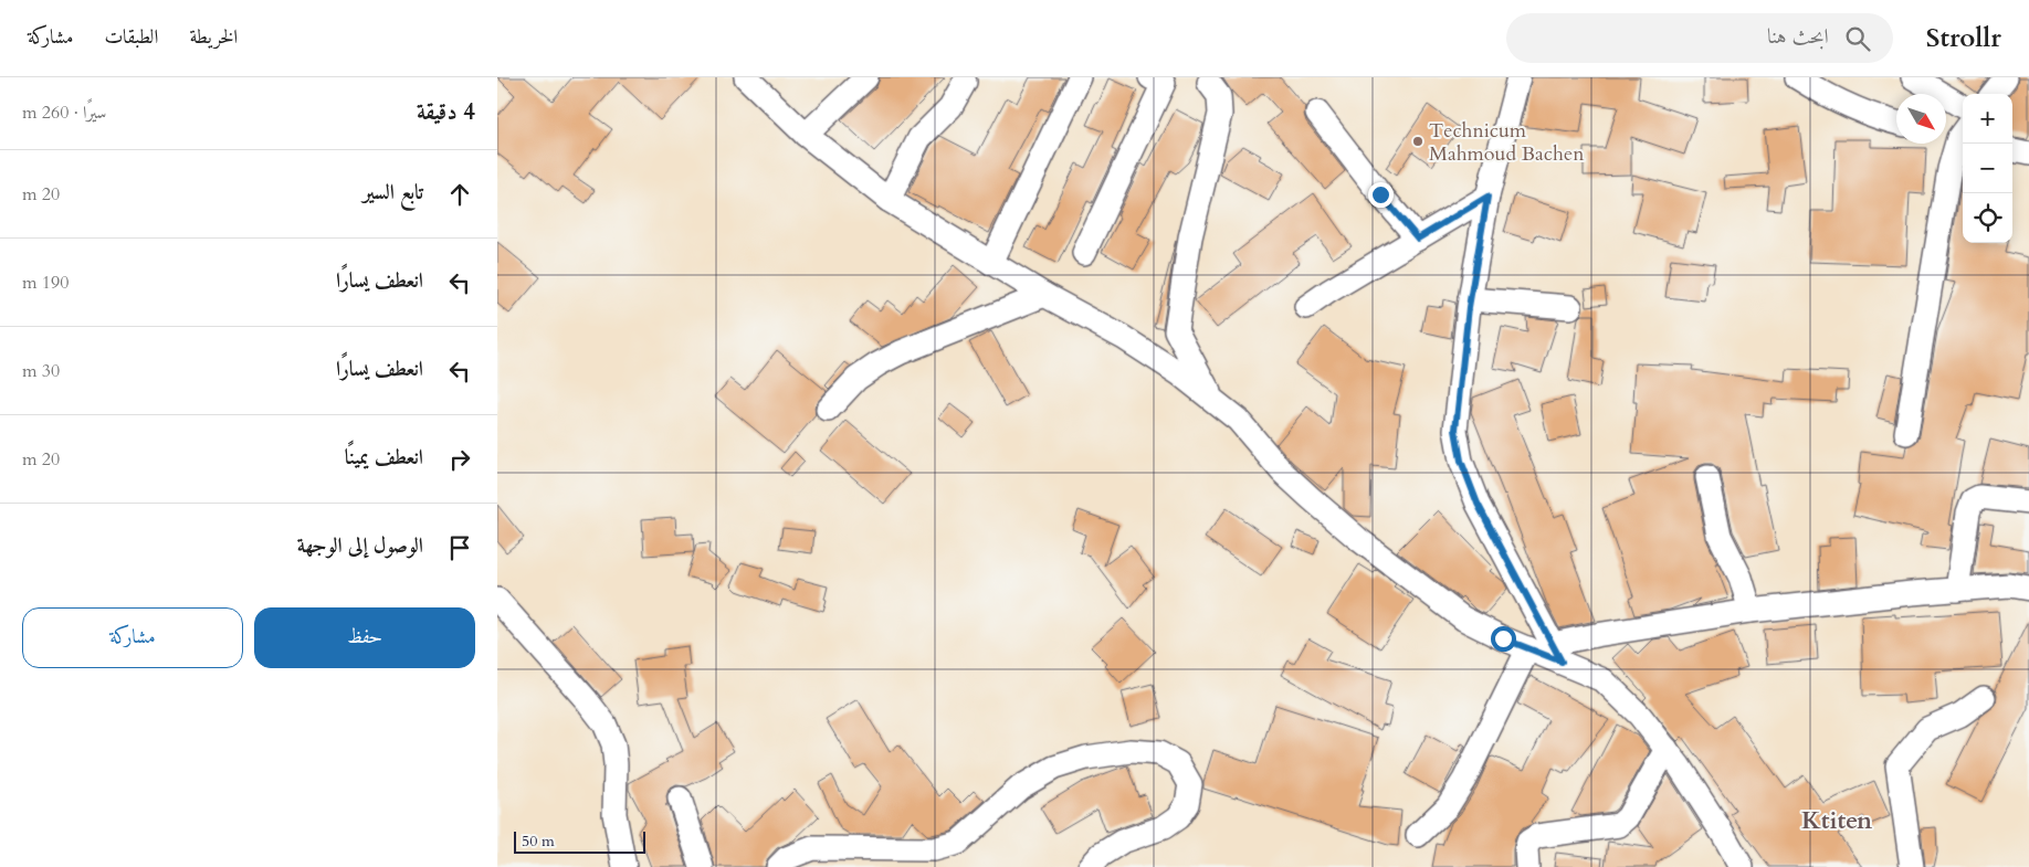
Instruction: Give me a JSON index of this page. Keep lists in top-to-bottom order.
{
  "districts": ["Ktiten"],
  "places": ["Technicum Mahmoud Bachen"],
  "scale_bar": "50 m",
  "north": "bottom right",
  "page": {
    "header": "Strollr",
    "search": "ابحث هنا",
    "nav": ["الخريطة", "الطبقات", "مشاركة"],
    "heading": ["4 دقيقة", "سيرًا · 260 m"],
    "map_buttons": ["+", "−"],
    "list": [
      ["تابع السير", "20 m"],
      ["انعطف يسارًا", "190 m"],
      ["انعطف يسارًا", "30 m"],
      ["انعطف يمينًا", "20 m"],
      "الوصول إلى الوجهة"
    ],
    "buttons": ["حفظ", "مشاركة"],
    "scale": "50 m"
  }
}
